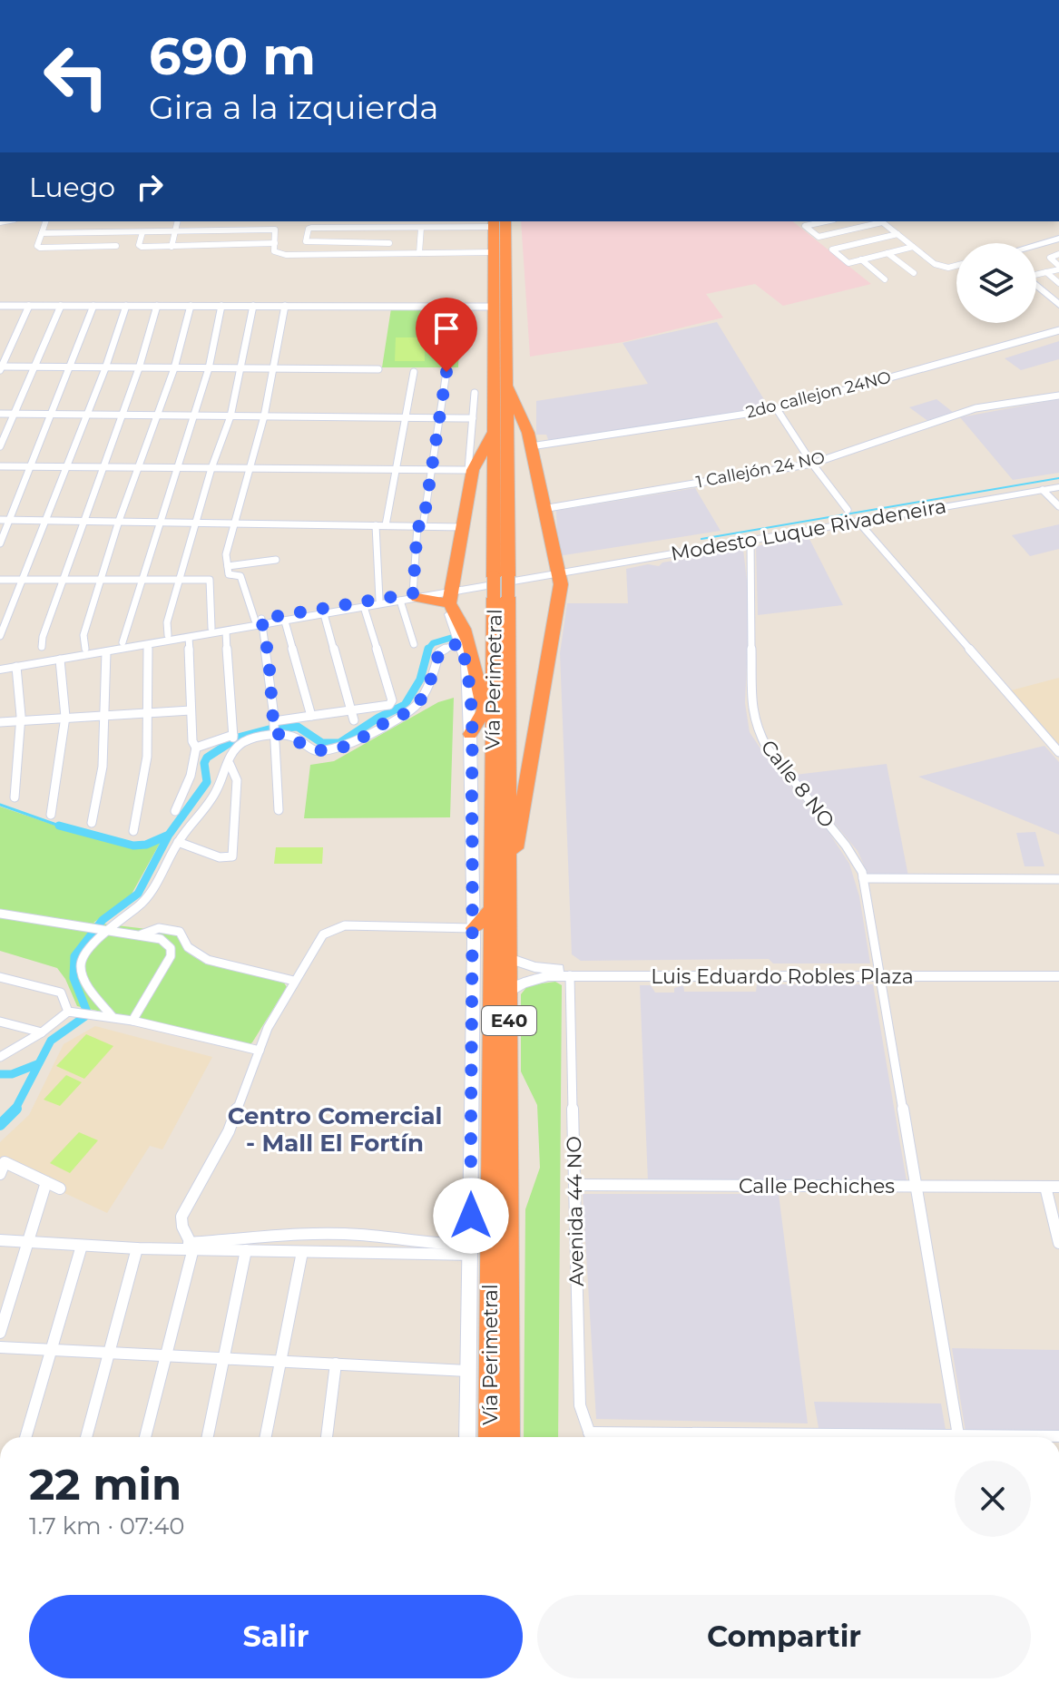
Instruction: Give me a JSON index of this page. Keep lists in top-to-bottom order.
{
  "streets": {
    "highway": ["Vía Perimetral", "E40"],
    "street": [
      "2do callejon 24NO",
      "1 Callejón 24 NO",
      "Modesto Luque Rivadeneira",
      "Calle 8 NO",
      "Luis Eduardo Robles Plaza",
      "Calle Pechiches",
      "Avenida 44 NO"
    ]
  },
  "crossings": [
    ["Modesto Luque Rivadeneira", "Vía Perimetral"],
    ["Modesto Luque Rivadeneira", "Calle 8 NO"],
    ["Vía Perimetral", "Luis Eduardo Robles Plaza"],
    ["Calle 8 NO", "Luis Eduardo Robles Plaza"],
    ["Calle 8 NO", "Calle Pechiches"],
    ["Luis Eduardo Robles Plaza", "Avenida 44 NO"],
    ["Calle Pechiches", "Avenida 44 NO"]
  ],
  "districts": ["Centro Comercial - Mall El Fortín"],
  "page": {
    "turn": ["690 m", "Gira a la izquierda"],
    "then": "Luego",
    "heading": ["22 min", "1.7 km · 07:40"],
    "buttons": ["Salir", "Compartir"]
  }
}
